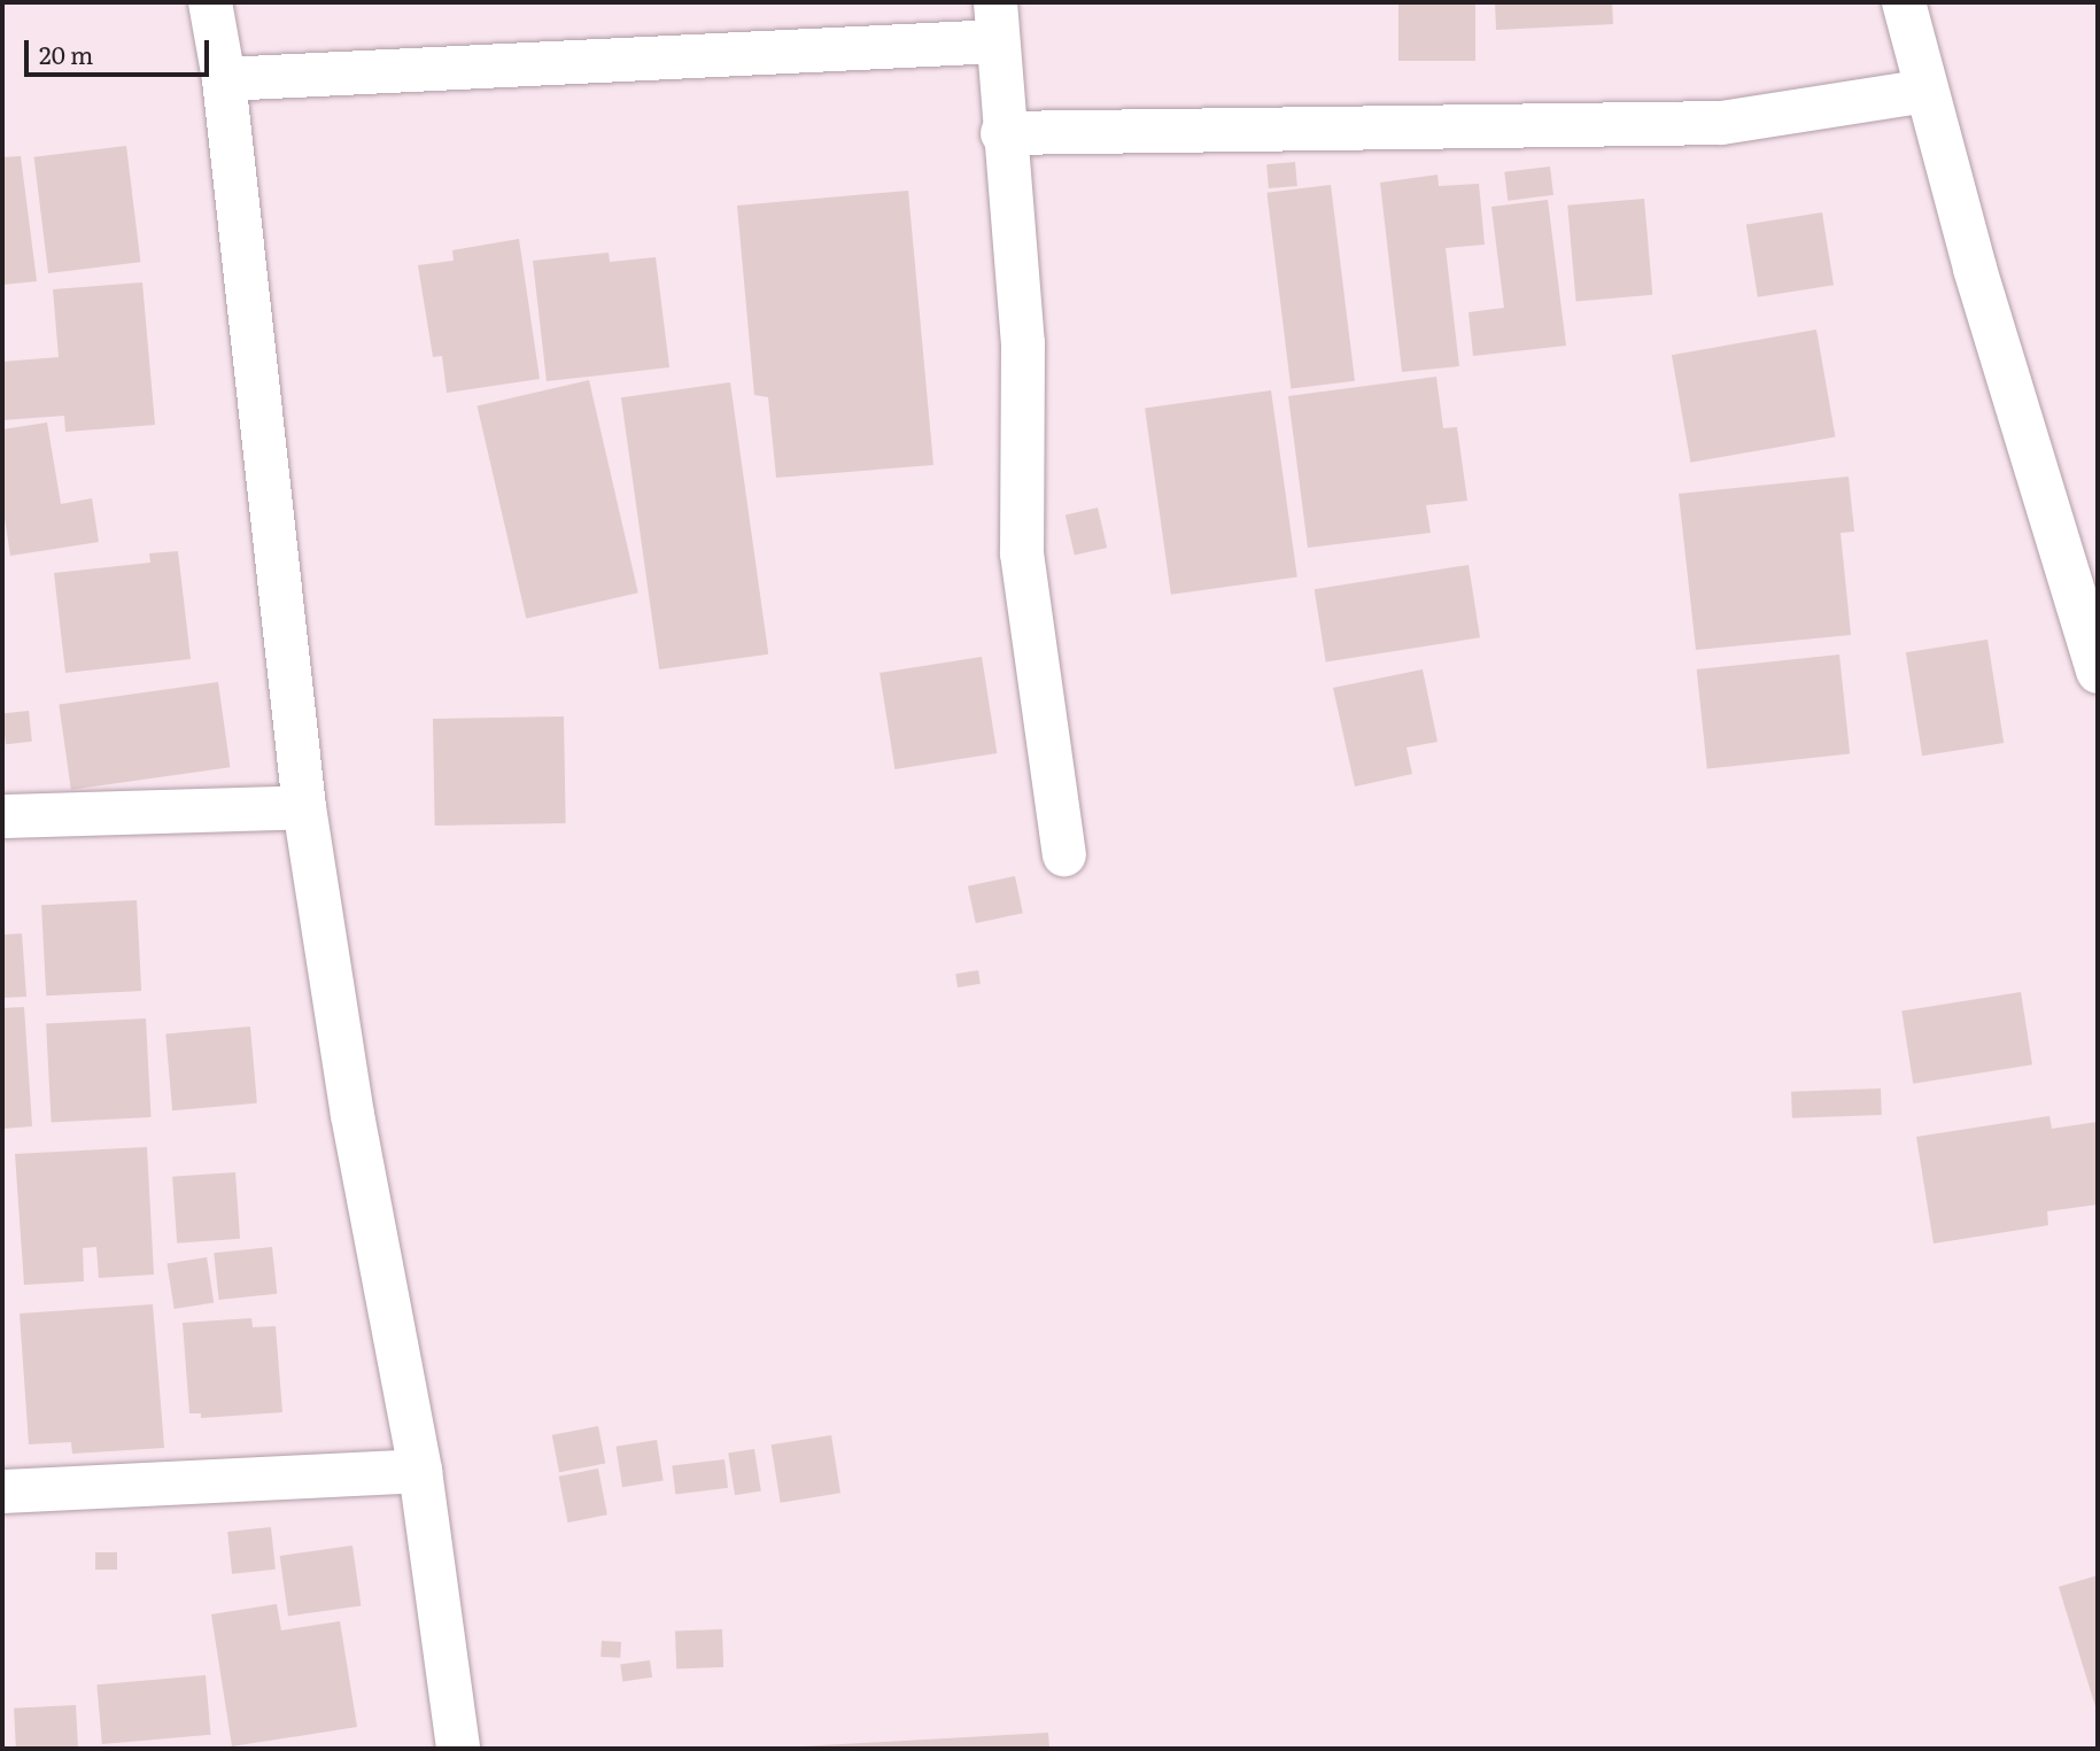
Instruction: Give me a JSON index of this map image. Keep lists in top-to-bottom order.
{
  "scale_bar": "20 m"
}
